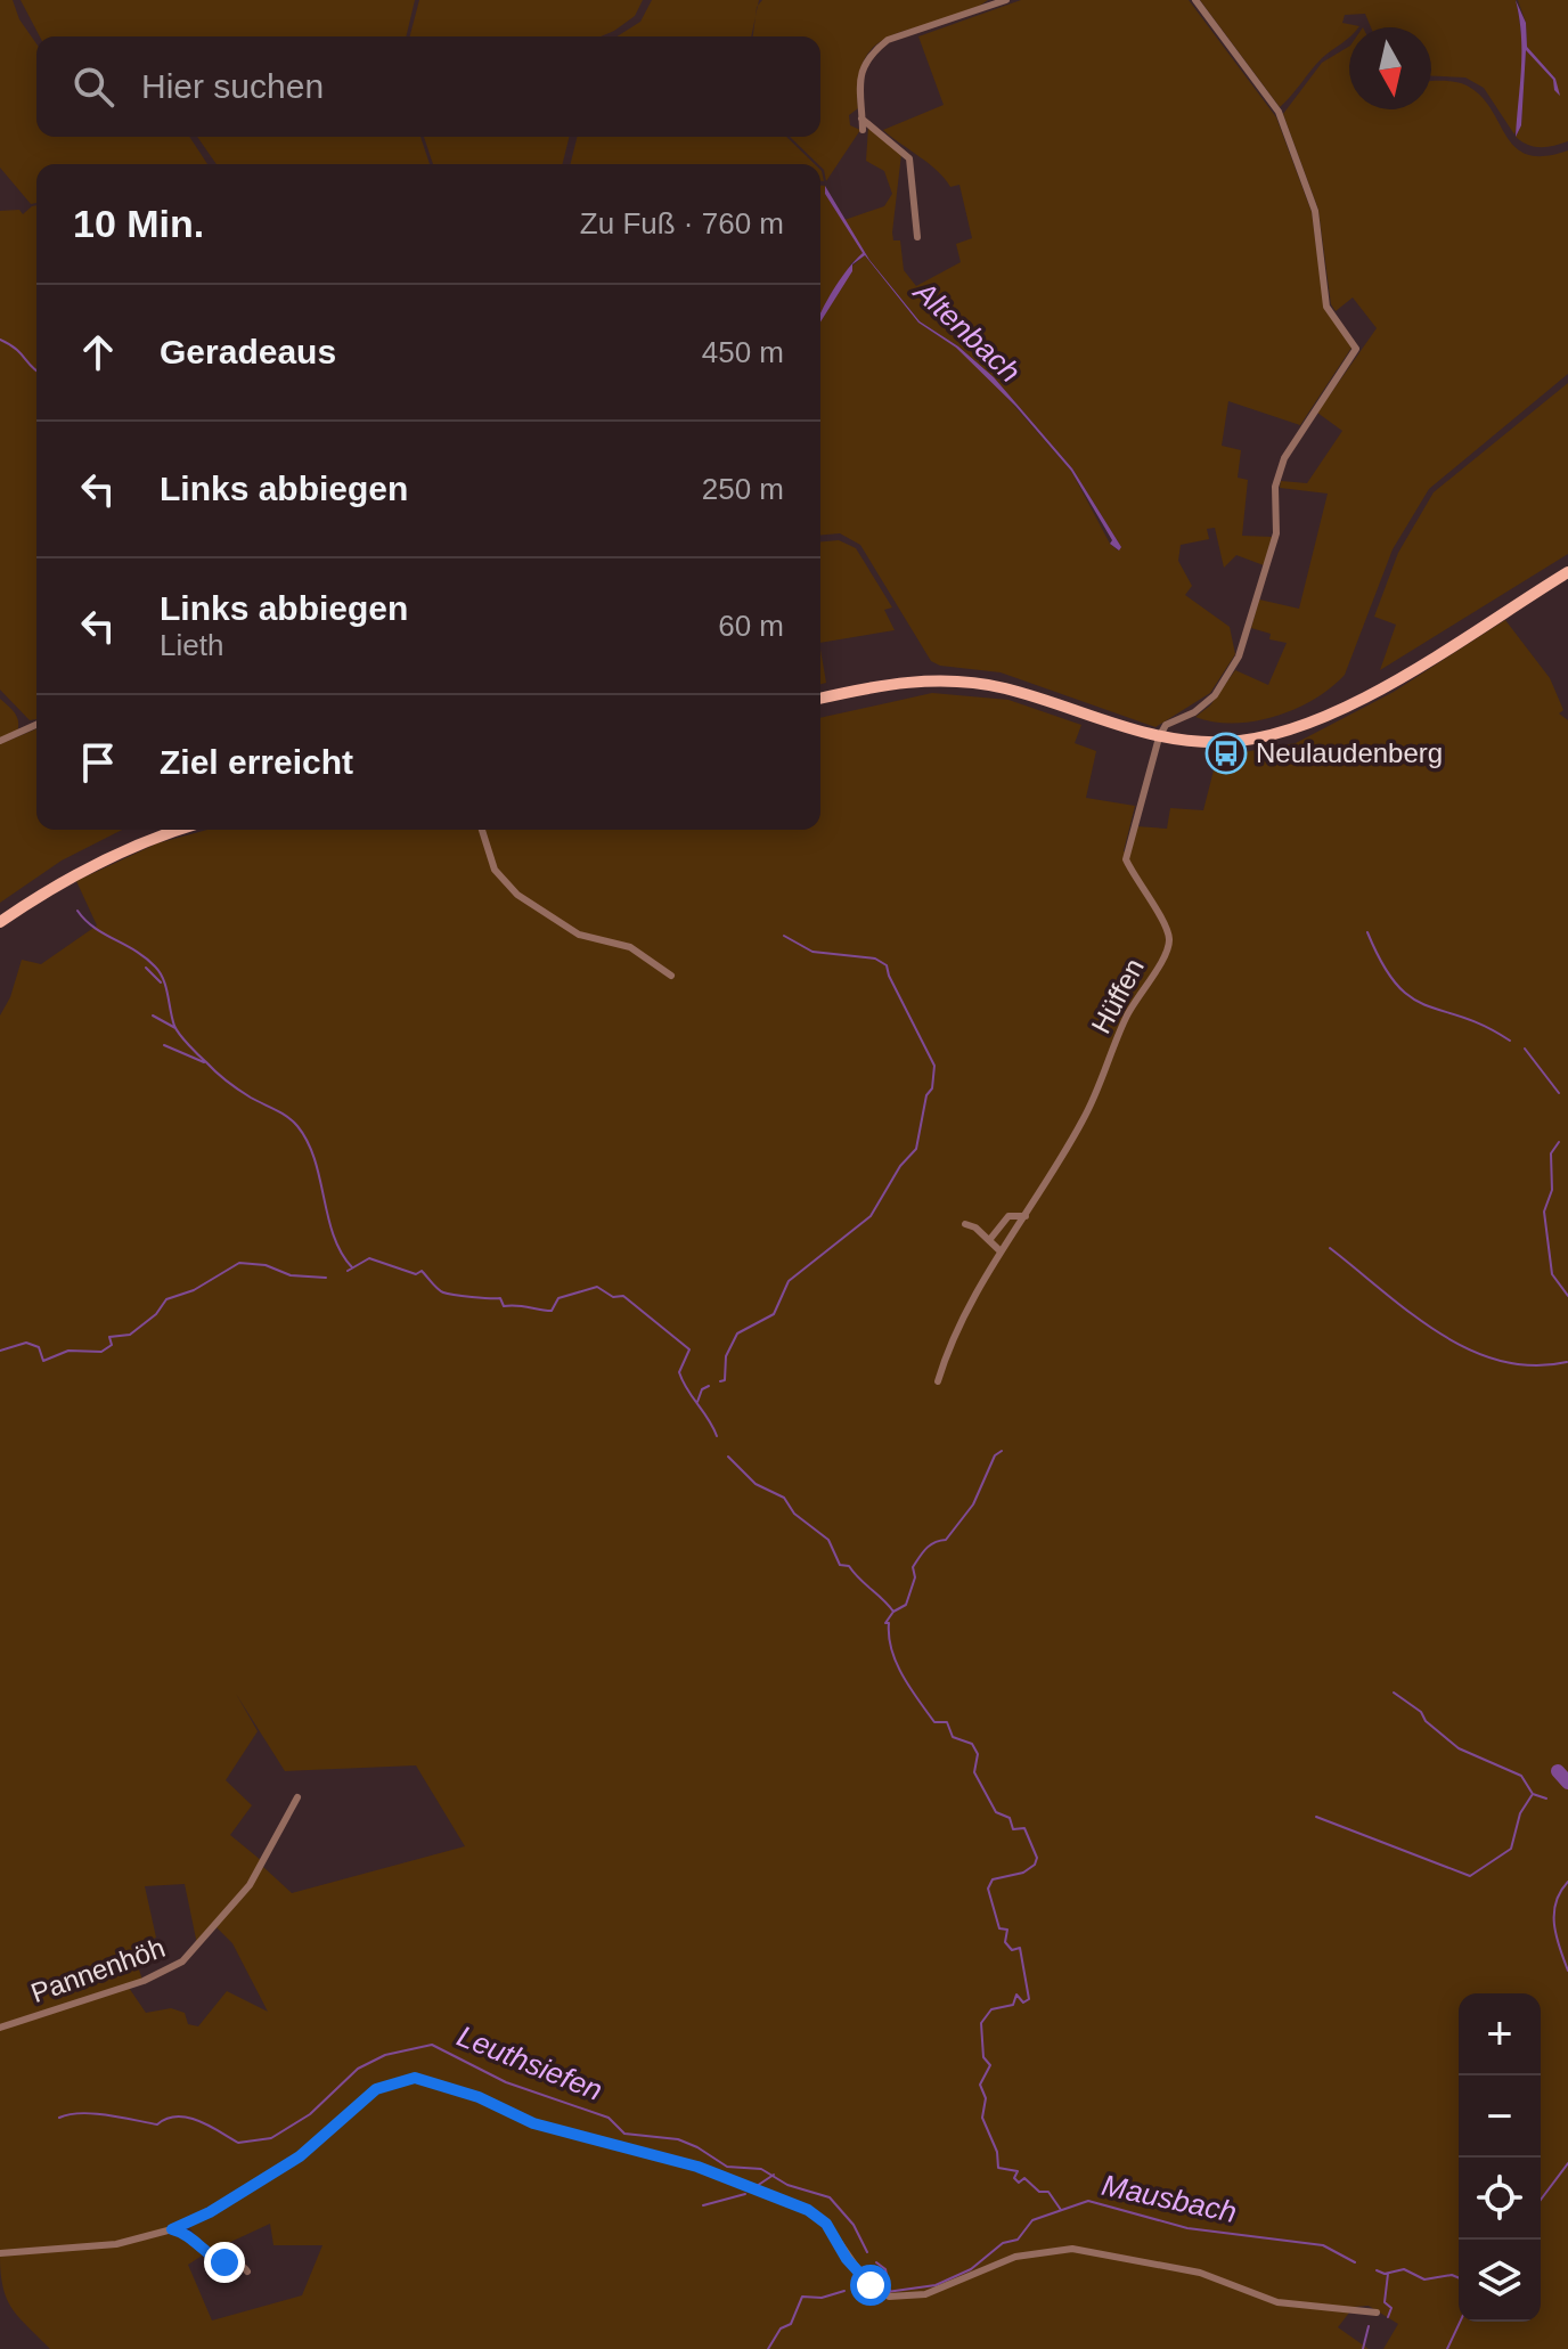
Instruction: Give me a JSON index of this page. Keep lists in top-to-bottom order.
{
  "streets": {
    "street": ["Hüffen", "Pannenhöh"]
  },
  "water": ["Altenbach", "Leuthsiefen", "Mausbach"],
  "places": {
    "bus stop": ["Neulaudenberg"]
  },
  "north": "bottom",
  "page": {
    "search": "Hier suchen",
    "heading": ["10 Min.", "Zu Fuß · 760 m"],
    "list": [
      ["Geradeaus", "450 m"],
      ["Links abbiegen", "250 m"],
      ["Links abbiegen", "Lieth", "60 m"],
      "Ziel erreicht"
    ],
    "map_buttons": ["+", "−"]
  }
}
